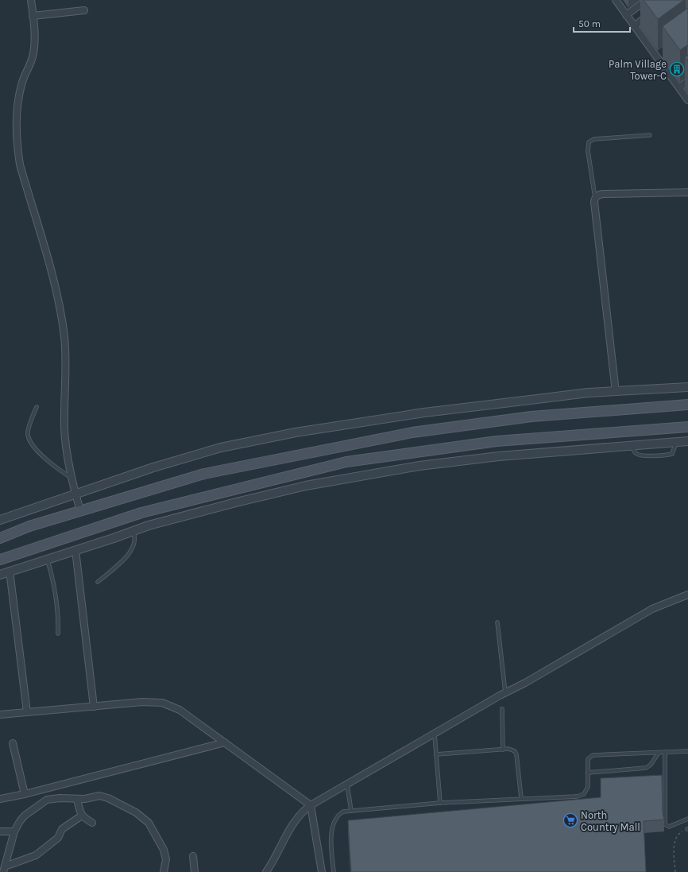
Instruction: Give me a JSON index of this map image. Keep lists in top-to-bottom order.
{
  "places": {
    "building": ["Palm Village Tower-C"],
    "supermarket": ["North Country Mall"]
  },
  "scale_bar": "50 m"
}
